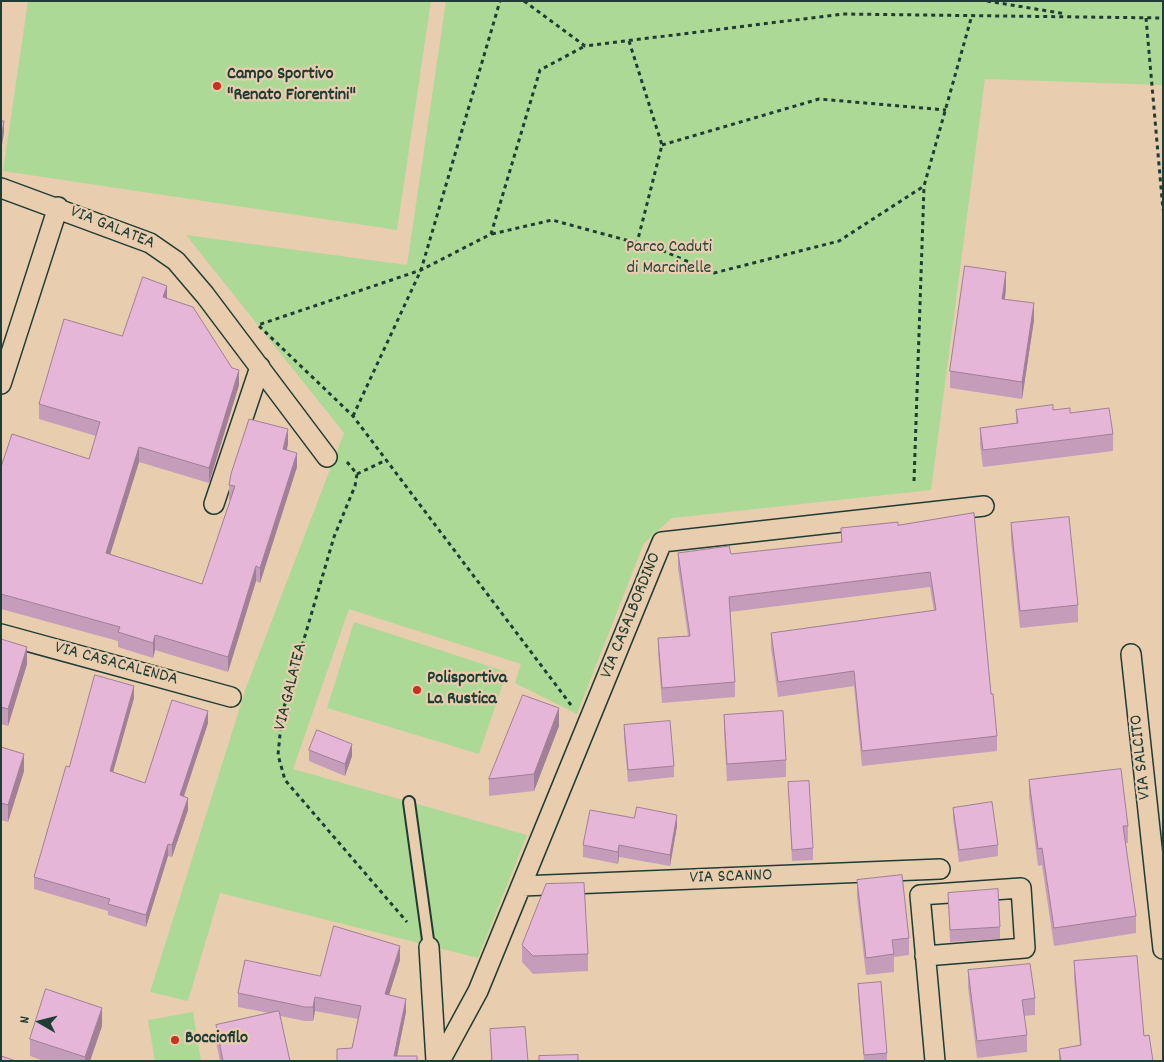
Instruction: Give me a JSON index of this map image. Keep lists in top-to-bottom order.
{
  "streets": {
    "street": [
      "VIA GALATEA",
      "VIA CASALBORDINO",
      "VIA CASACALENDA",
      "VIA SALCITO",
      "VIA SCANNO"
    ]
  },
  "crossings": [
    ["VIA CASALBORDINO", "VIA SCANNO"]
  ],
  "parks": ["Parco Caduti di Marcinelle"],
  "places": ["Campo Sportivo \"Renato Fiorentini\"", "Polisportiva La Rustica", "Bocciofilo"],
  "north": "left"
}
